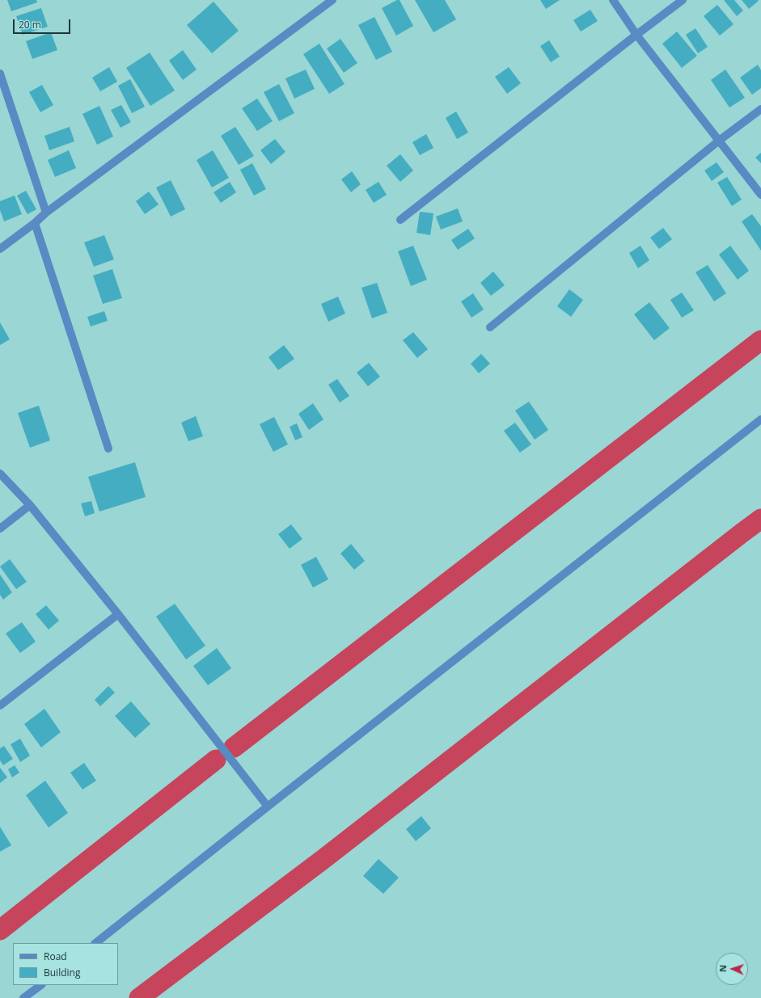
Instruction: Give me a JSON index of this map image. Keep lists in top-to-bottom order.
{
  "legend": ["Road", "Building"],
  "scale_bar": "20 m",
  "north": "left"
}
